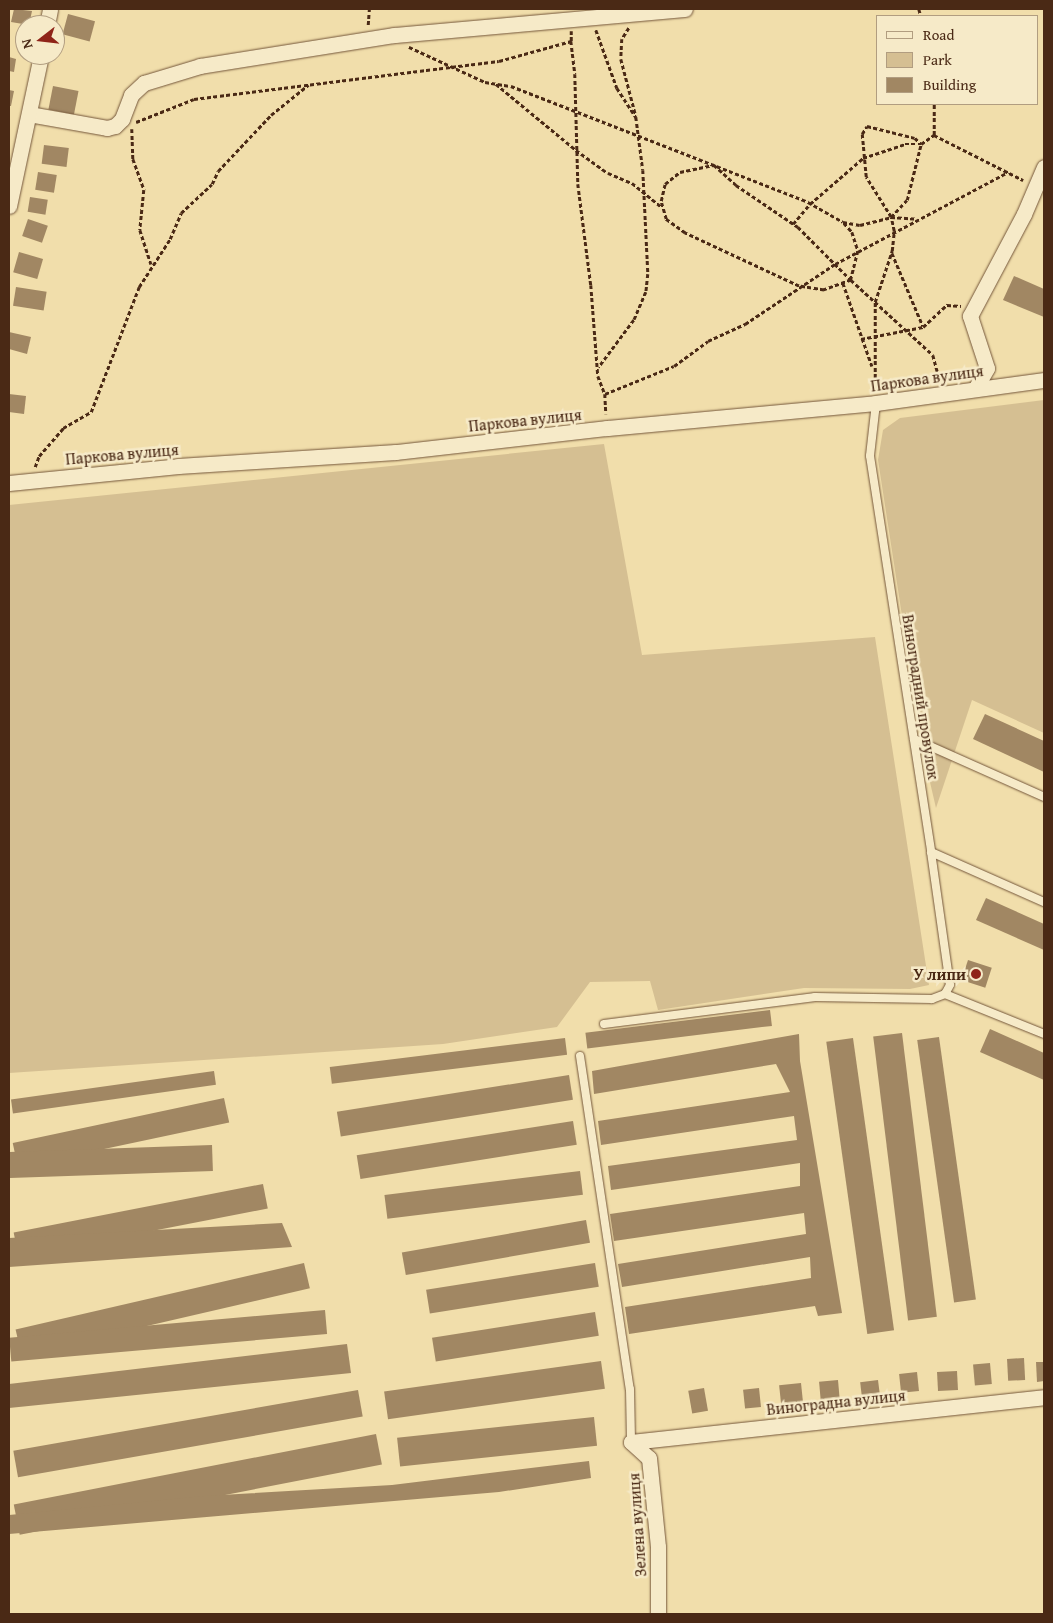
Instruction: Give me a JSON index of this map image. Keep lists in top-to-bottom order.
{
  "streets": {
    "street": ["Паркова вулиця", "Виноградна вулиця", "Зелена вулиця"],
    "lane": ["Виноградний провулок"]
  },
  "crossings": [
    ["Паркова вулиця", "Виноградний провулок"],
    ["Виноградна вулиця", "Зелена вулиця"]
  ],
  "places": ["У липи"],
  "legend": ["Road", "Park", "Building"],
  "north": "left"
}
